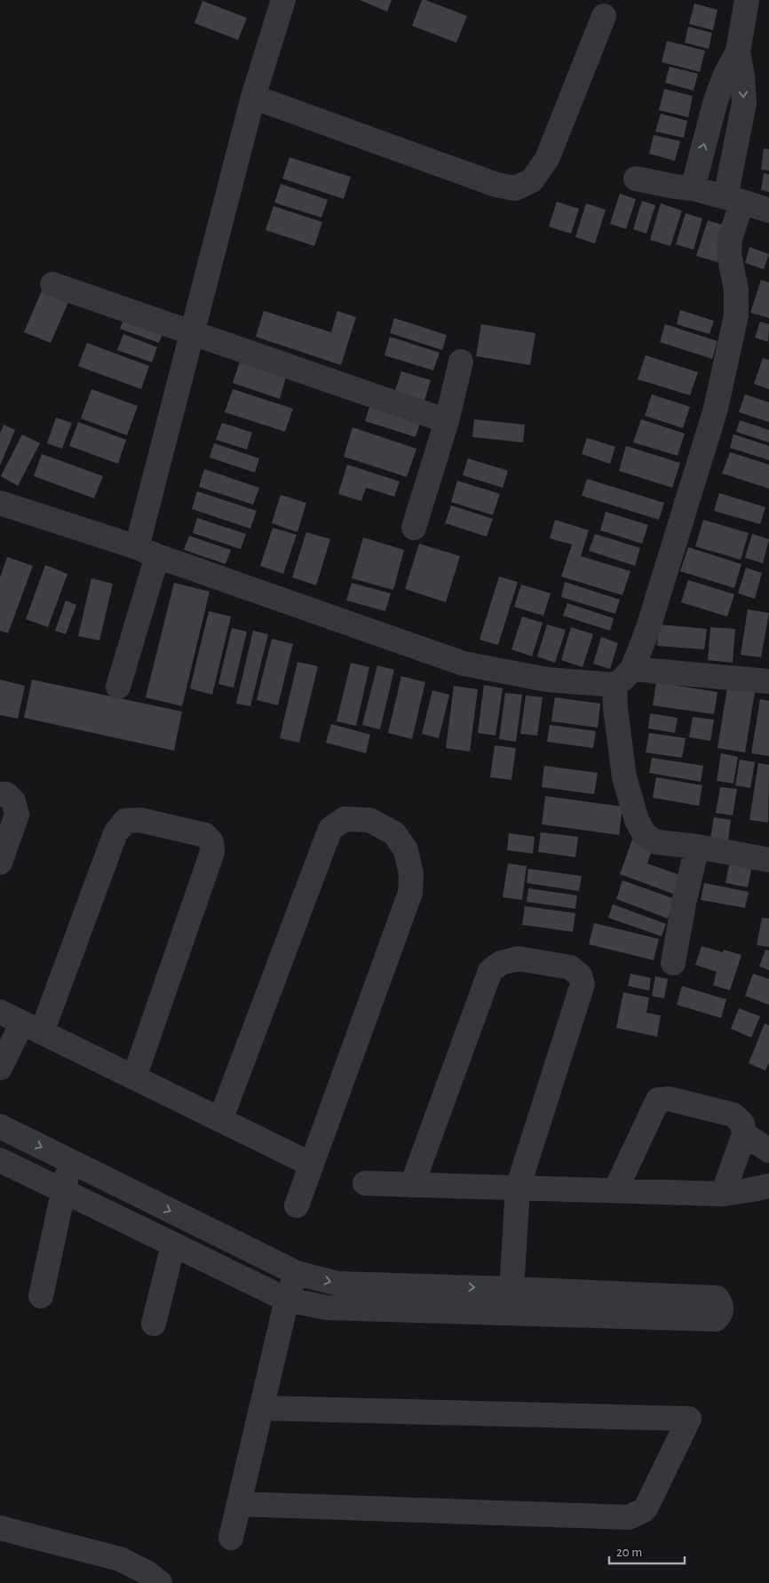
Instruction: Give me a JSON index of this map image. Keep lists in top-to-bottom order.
{
  "scale_bar": "20 m"
}
